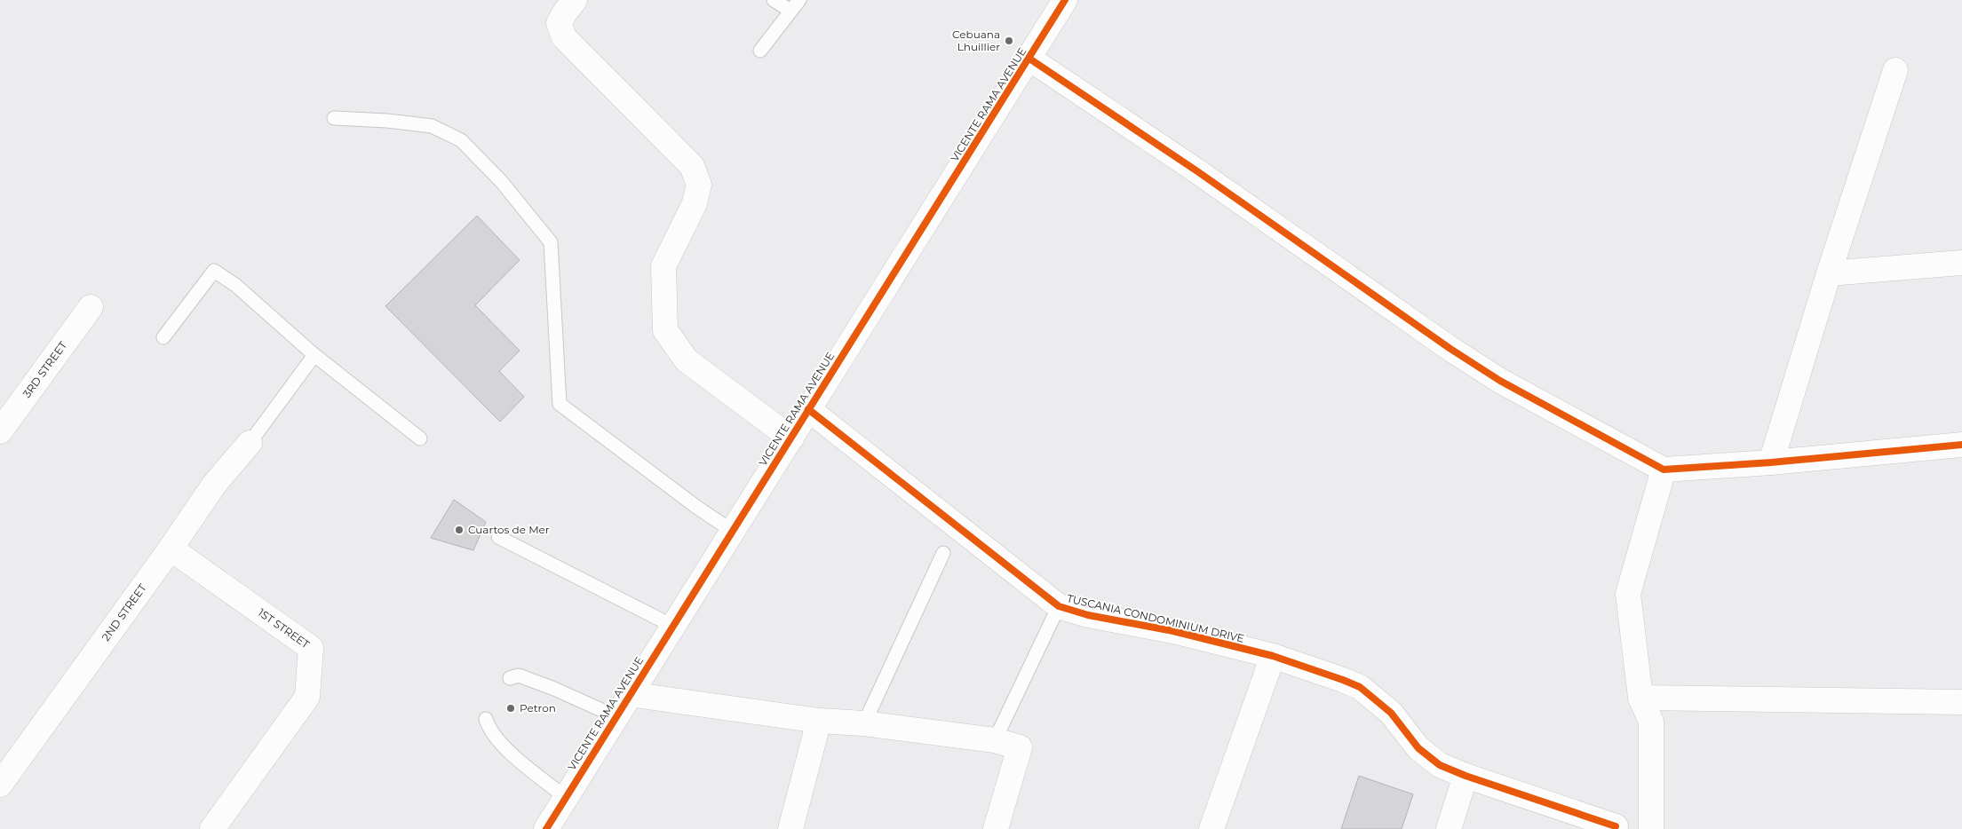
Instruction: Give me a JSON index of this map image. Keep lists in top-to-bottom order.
{
  "streets": {
    "street": [
      "VICENTE RAMA AVENUE",
      "3RD STREET",
      "2ND STREET",
      "TUSCANIA CONDOMINIUM DRIVE",
      "1ST STREET"
    ]
  },
  "crossings": [
    ["VICENTE RAMA AVENUE", "TUSCANIA CONDOMINIUM DRIVE"],
    ["2ND STREET", "1ST STREET"]
  ],
  "places": ["Cebuana Lhuillier", "Cuartos de Mer", "Petron"]
}
